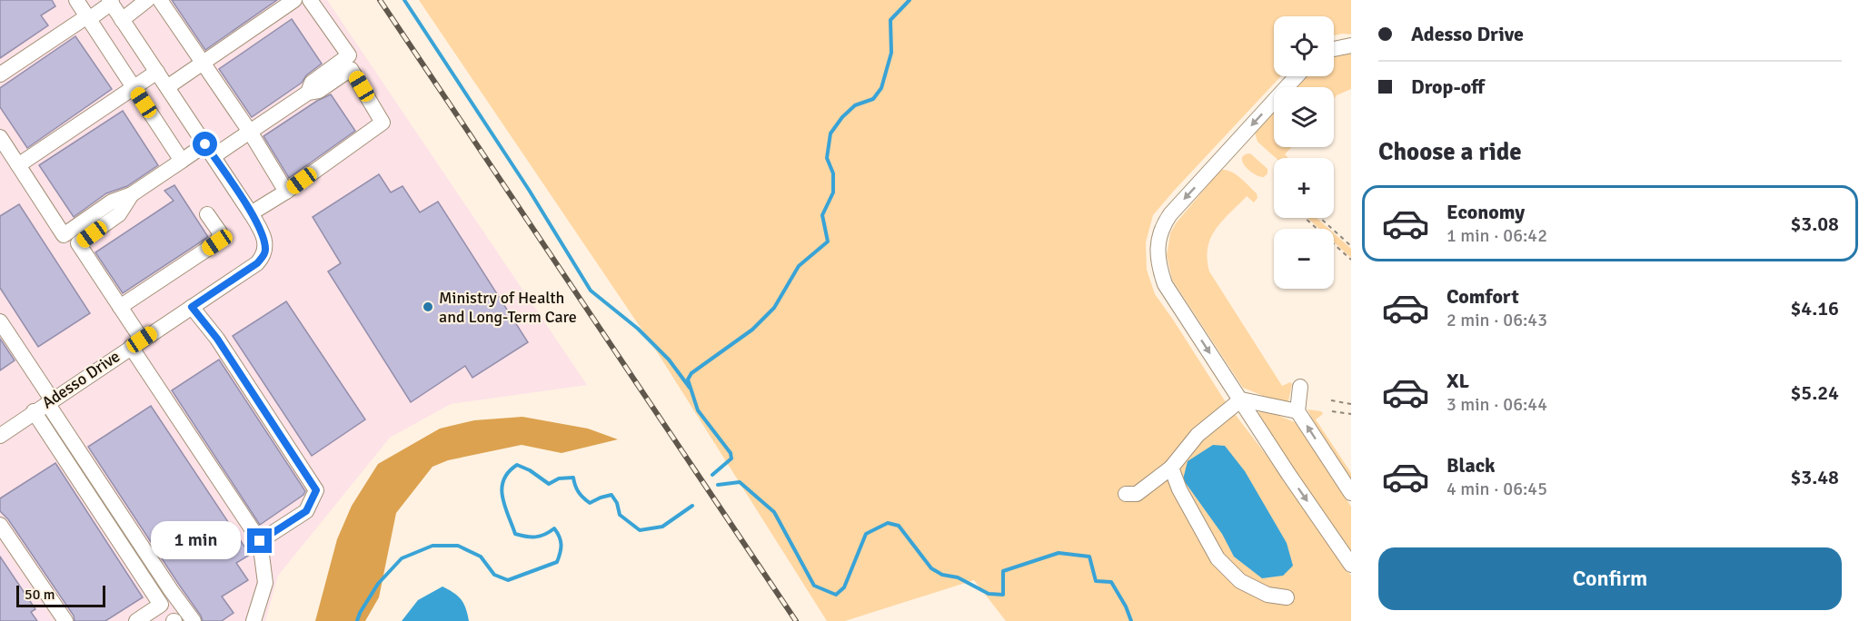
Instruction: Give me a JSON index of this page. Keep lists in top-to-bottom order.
{
  "streets": {
    "street": ["Adesso Drive"]
  },
  "places": ["Ministry of Health and Long-Term Care"],
  "scale_bar": "50 m",
  "page": {
    "banner": ["Adesso Drive", "Drop-off"],
    "map_buttons": ["+", "−"],
    "heading": "Choose a ride",
    "list": [
      {
        "name": "Economy",
        "note": "1 min · 06:42",
        "value": "$3.08"
      },
      {
        "name": "Comfort",
        "note": "2 min · 06:43",
        "value": "$4.16"
      },
      {
        "name": "XL",
        "note": "3 min · 06:44",
        "value": "$5.24"
      },
      {
        "name": "Black",
        "note": "4 min · 06:45",
        "value": "$3.48"
      }
    ],
    "bubble": "1 min",
    "buttons": "Confirm",
    "scale": "50 m"
  }
}
